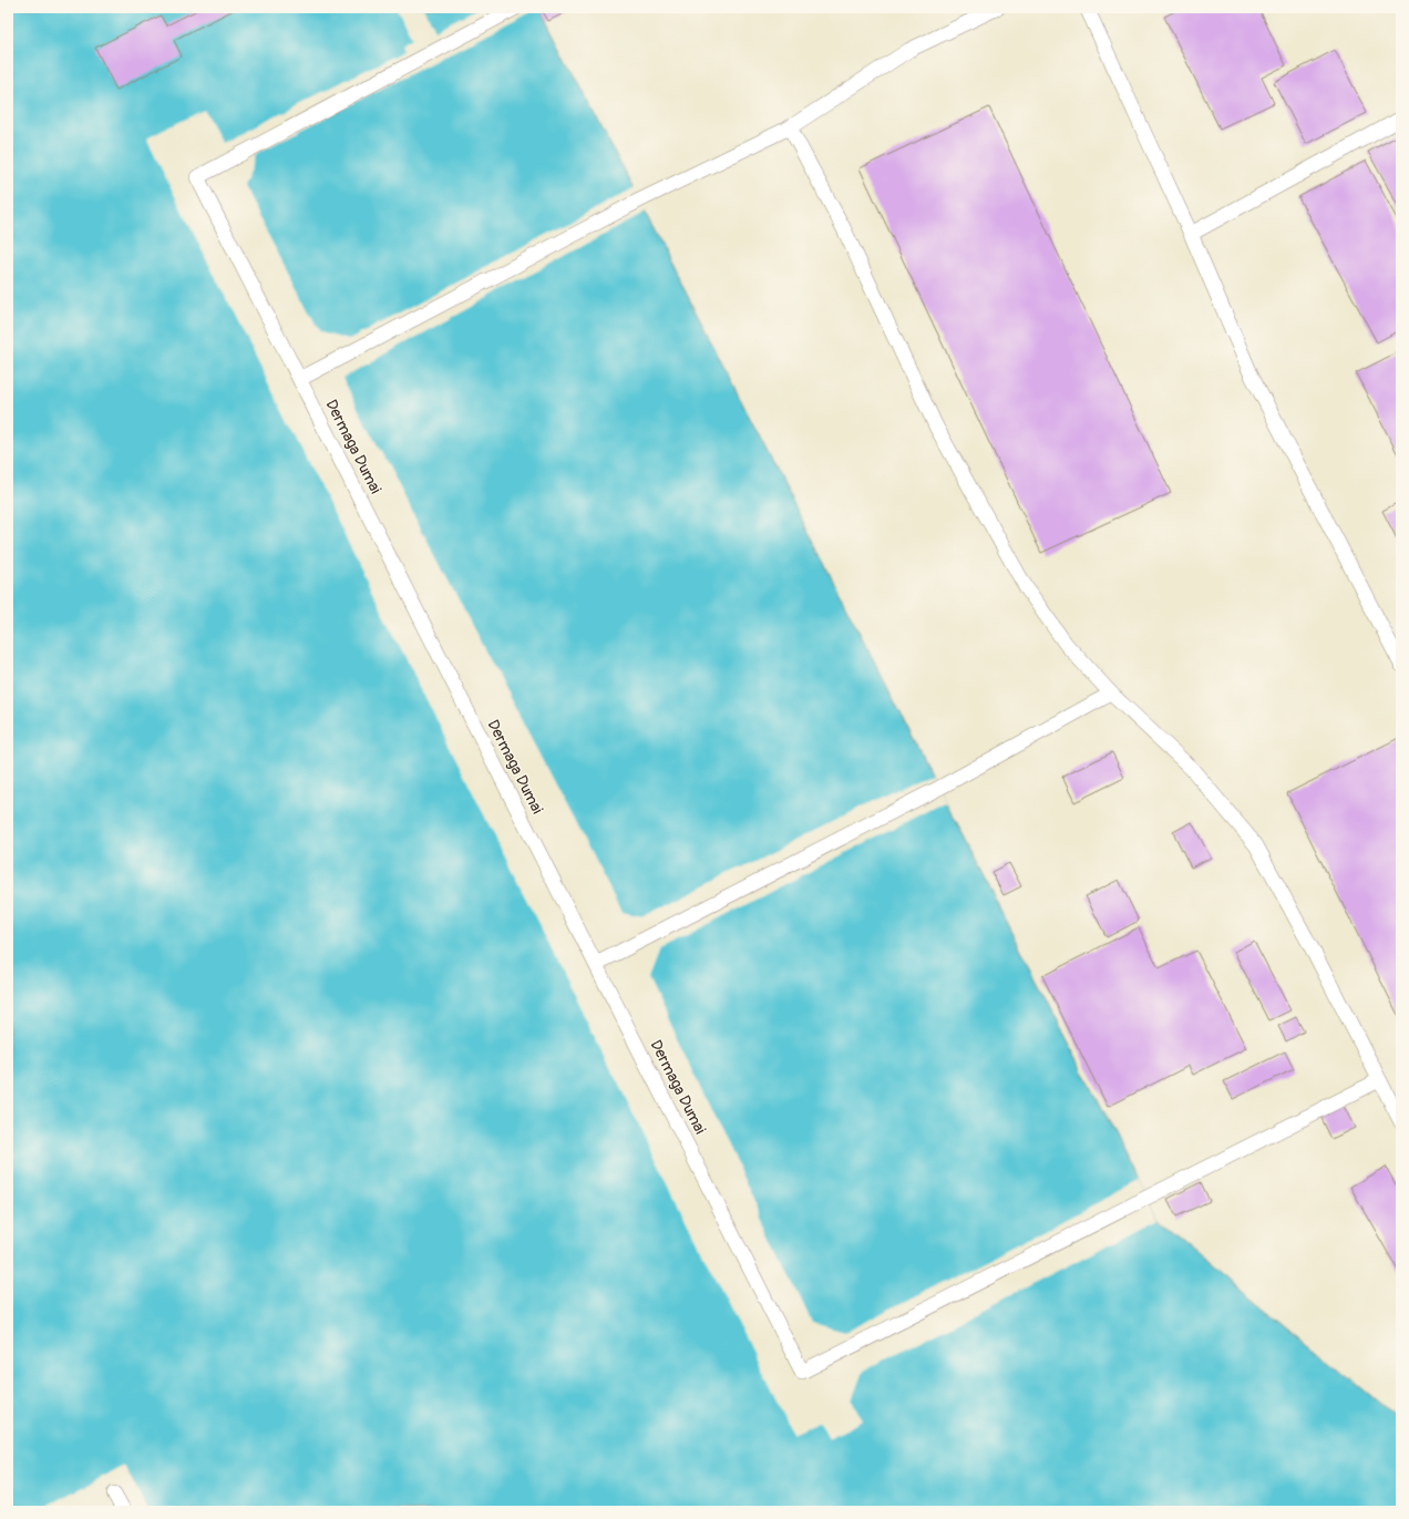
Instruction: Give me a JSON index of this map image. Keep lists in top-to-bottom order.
{
  "streets": {
    "lane": ["Dermaga Dumai"]
  }
}
